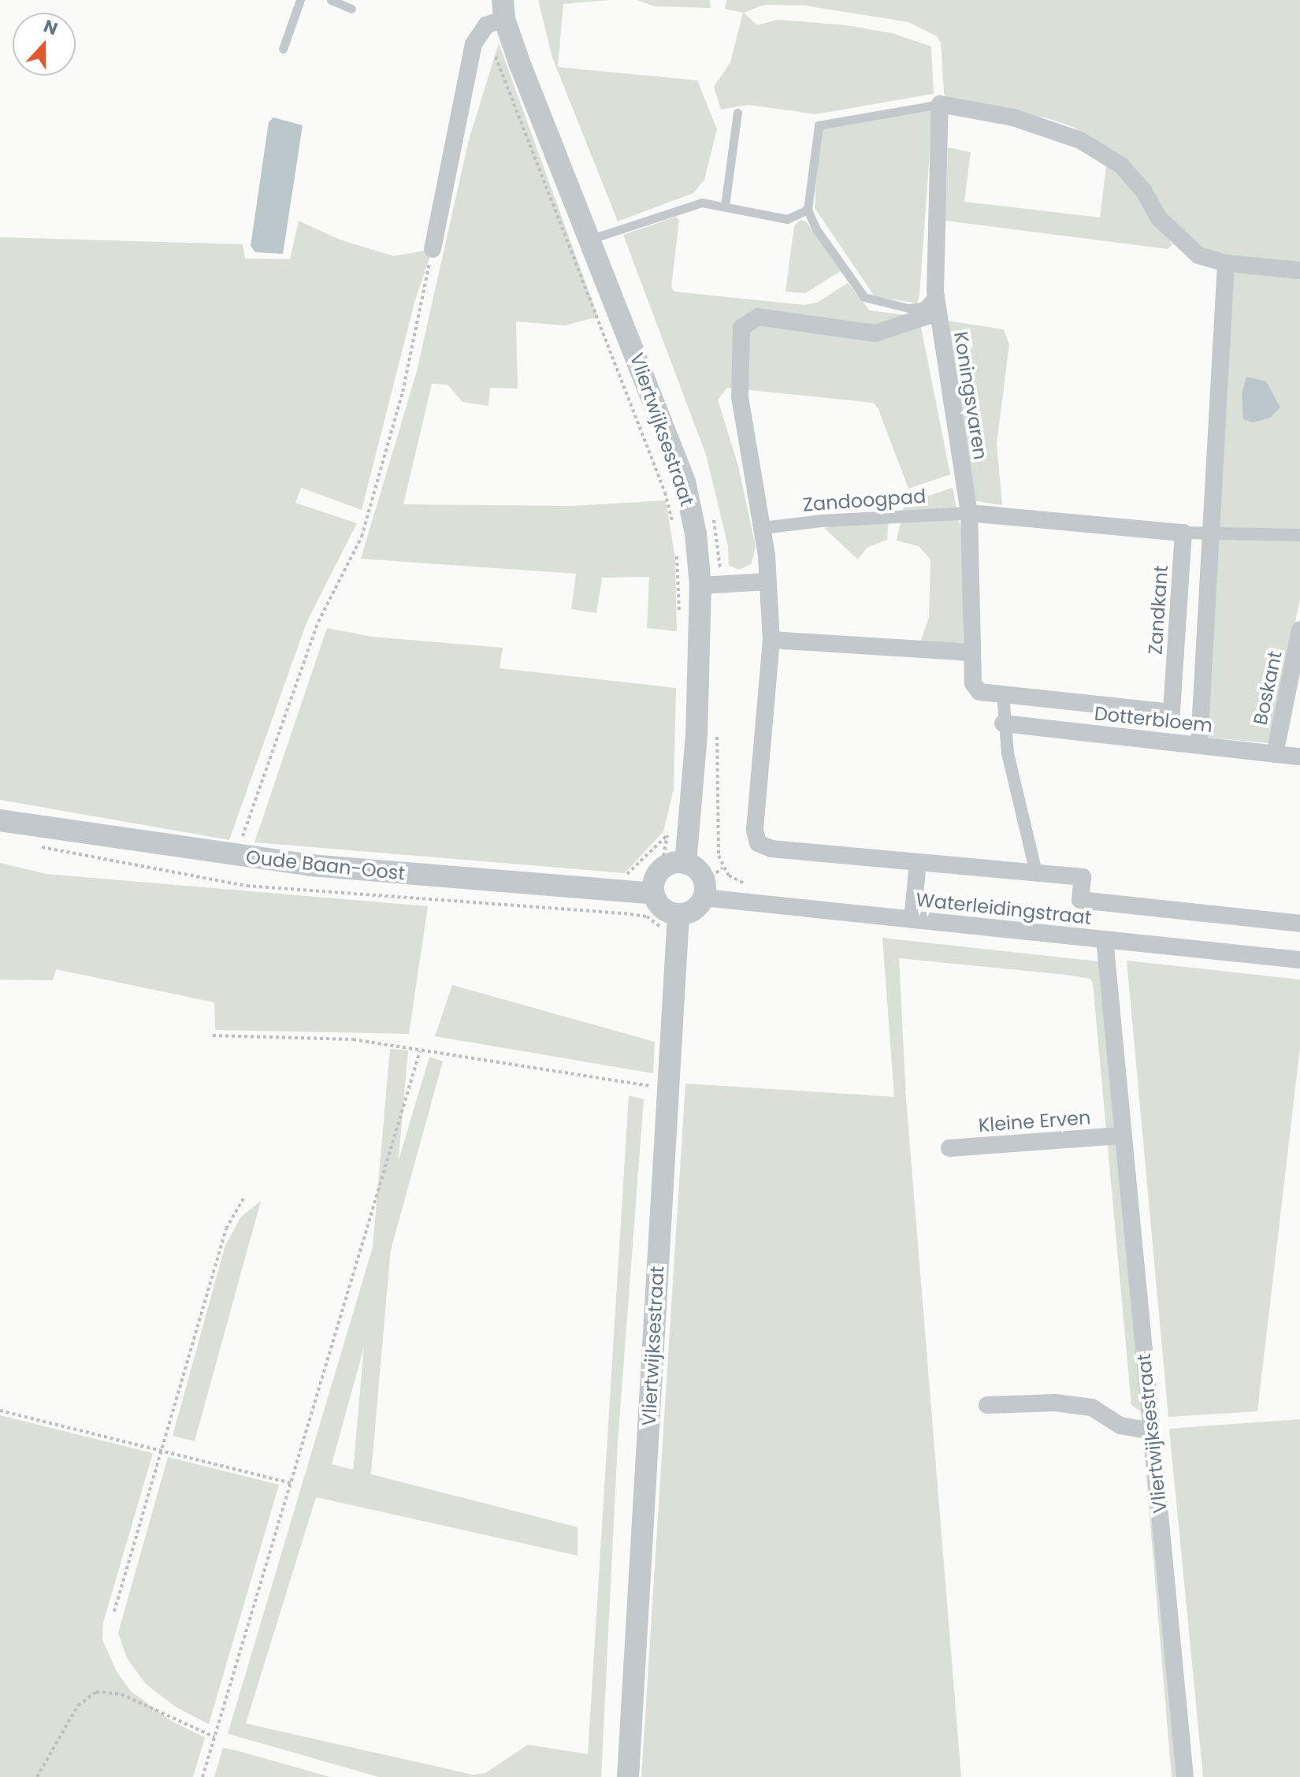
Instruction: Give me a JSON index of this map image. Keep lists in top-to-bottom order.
{
  "streets": {
    "street": [
      "Koningsvaren",
      "Vliertwijksestraat",
      "Zandoogpad",
      "Zandkant",
      "Boskant",
      "Dotterbloem",
      "Oude Baan-Oost",
      "Waterleidingstraat",
      "Kleine Erven"
    ]
  },
  "crossings": [
    ["Koningsvaren", "Zandoogpad"],
    ["Koningsvaren", "Zandkant"],
    ["Vliertwijksestraat", "Oude Baan-Oost"],
    ["Vliertwijksestraat", "Waterleidingstraat"],
    ["Vliertwijksestraat", "Kleine Erven"],
    ["Boskant", "Dotterbloem"],
    ["Oude Baan-Oost", "Waterleidingstraat"]
  ],
  "north": "top"
}
